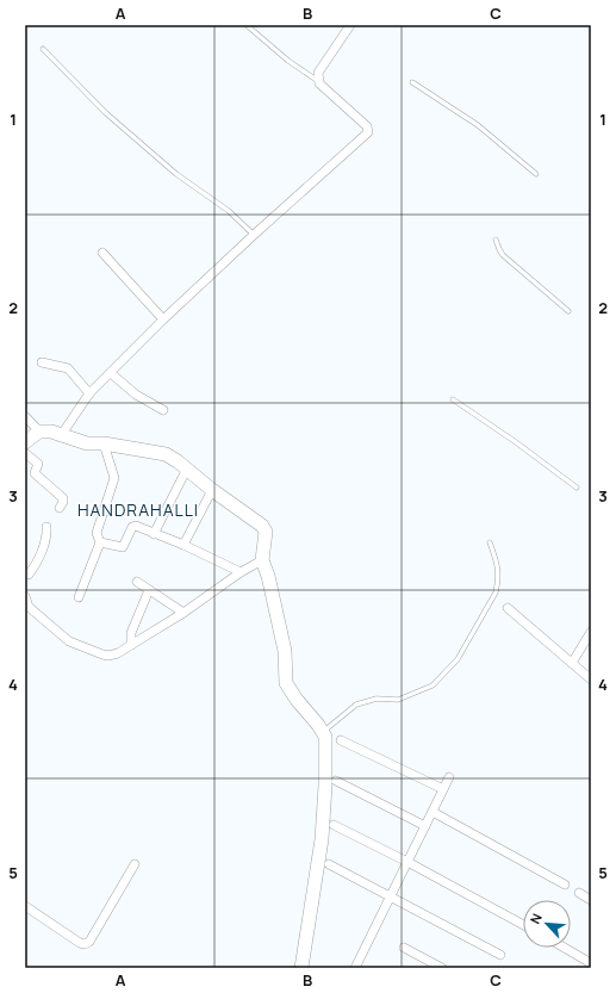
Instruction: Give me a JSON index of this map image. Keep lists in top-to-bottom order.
{
  "districts": ["HANDRAHALLI"],
  "north": "top left",
  "grid": {
    "columns": ["A", "B", "C"],
    "rows": [
      "1",
      "2",
      "3",
      "4",
      "5"
    ]
  }
}
